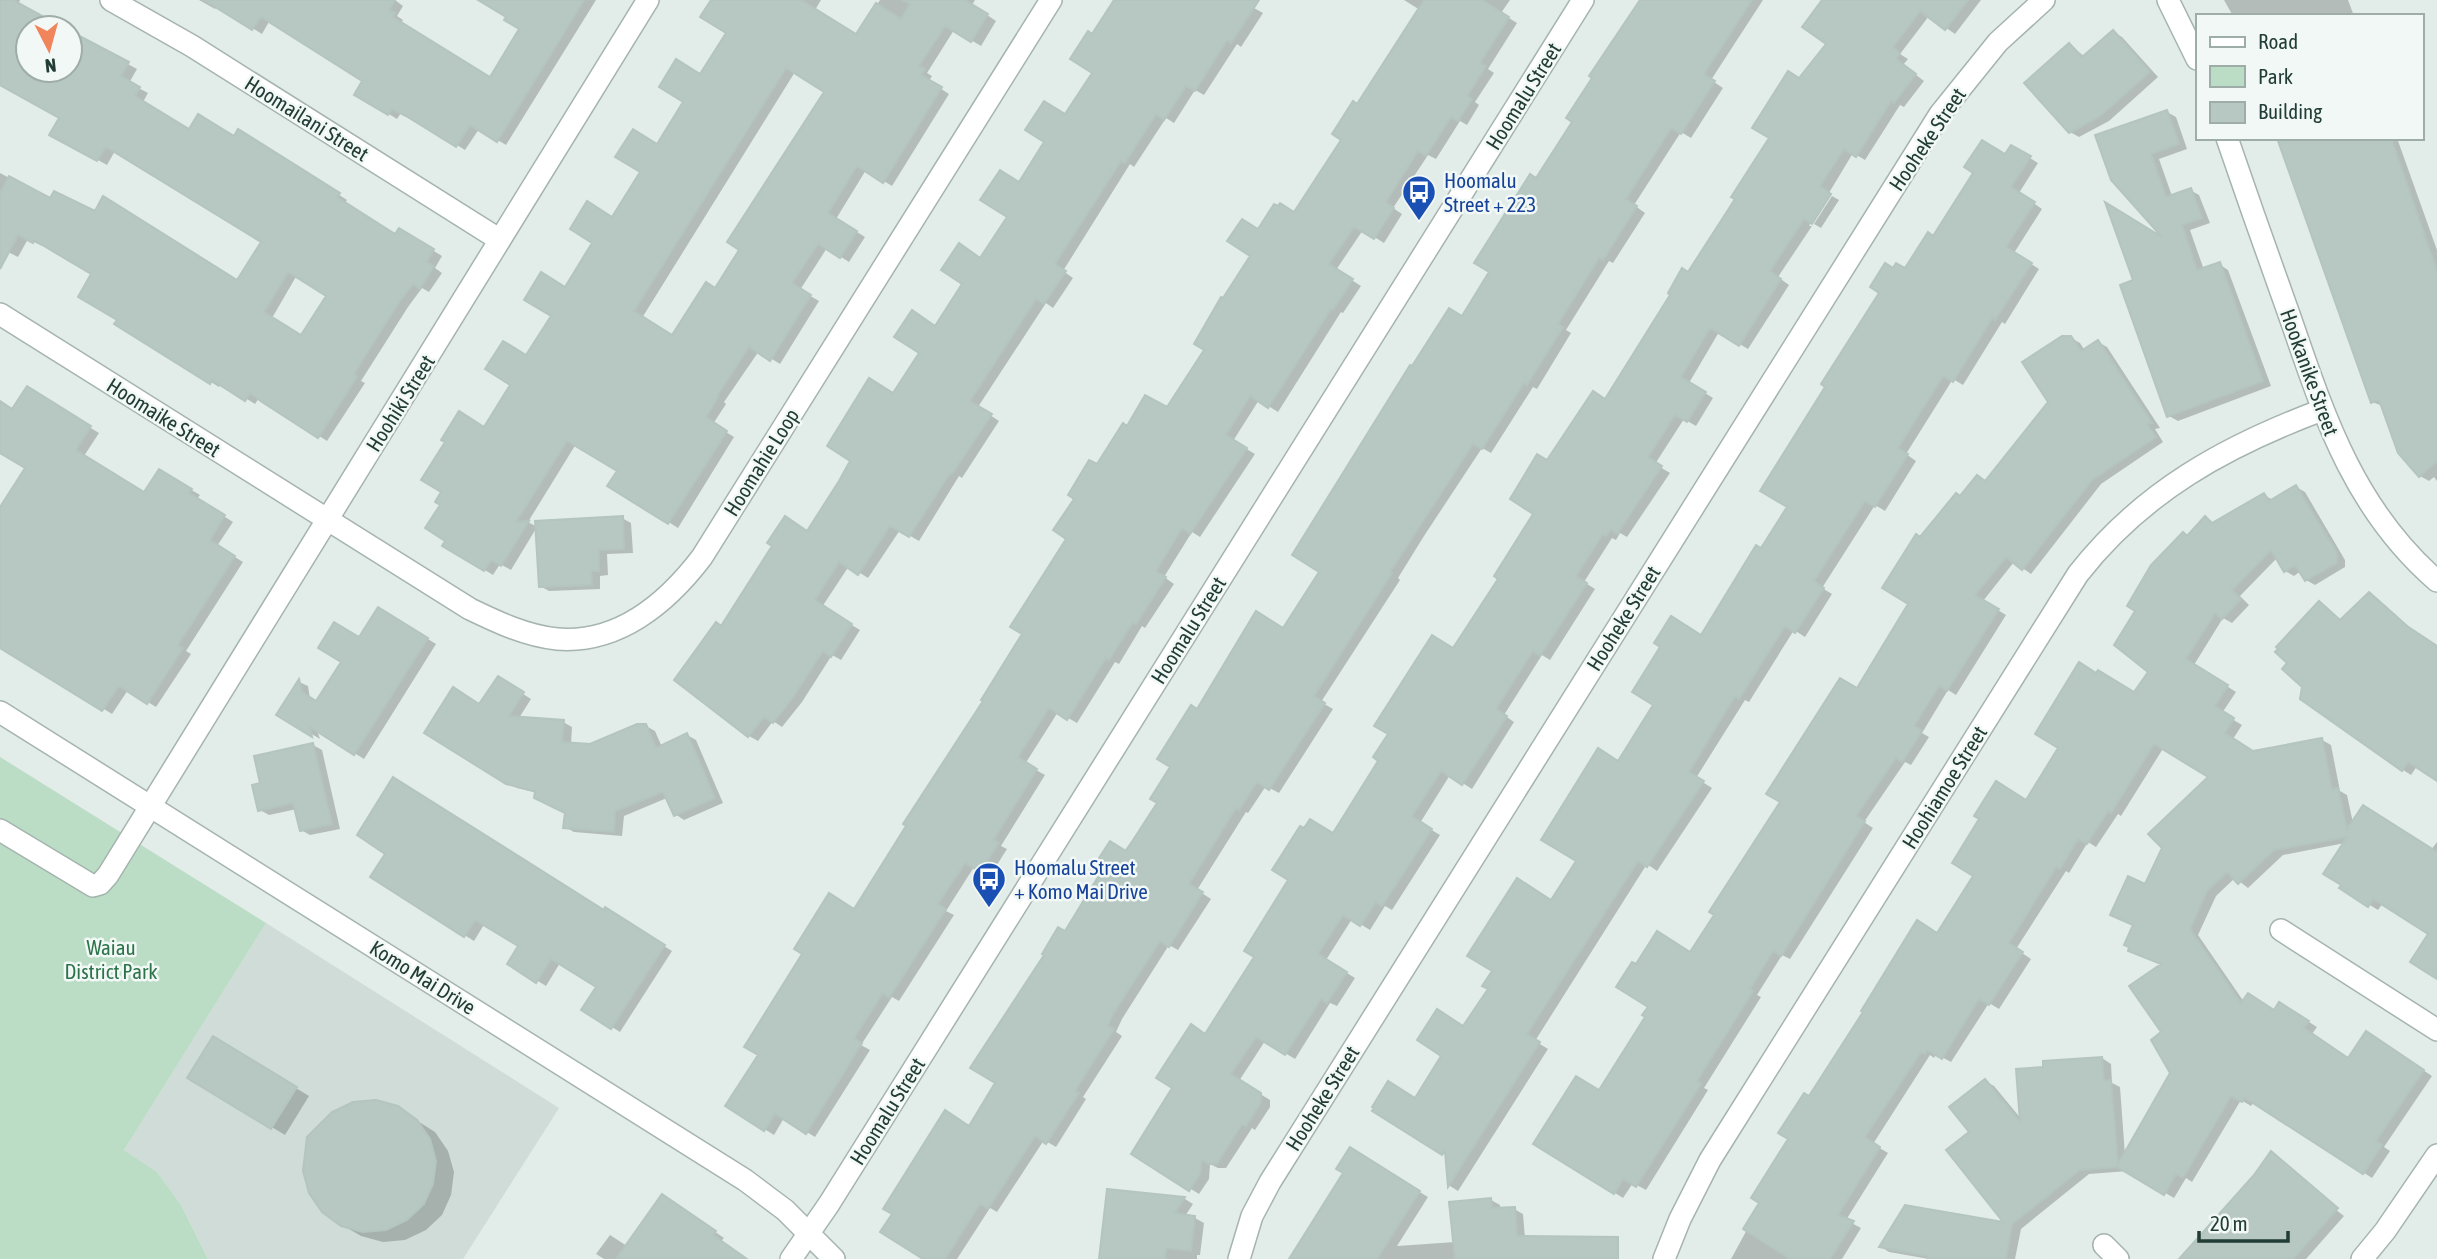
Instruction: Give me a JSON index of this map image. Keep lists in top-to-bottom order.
{
  "streets": {
    "street": [
      "Hoomalu Street",
      "Hoomailani Street",
      "Hooheke Street",
      "Hookanike Street",
      "Hoohiki Street",
      "Hoomaike Street",
      "Hoomahie Loop",
      "Hoohiamoe Street",
      "Komo Mai Drive"
    ]
  },
  "crossings": [
    ["Hoomalu Street", "Komo Mai Drive"],
    ["Hoomailani Street", "Hoohiki Street"],
    ["Hookanike Street", "Hoohiamoe Street"],
    ["Hoohiki Street", "Hoomaike Street"],
    ["Hoohiki Street", "Hoomahie Loop"],
    ["Hoohiki Street", "Komo Mai Drive"],
    ["Hoomaike Street", "Hoomahie Loop"]
  ],
  "parks": ["Waiau District Park"],
  "places": {
    "bus stop": ["Hoomalu Street + 223", "Hoomalu Street + Komo Mai Drive"]
  },
  "legend": ["Road", "Park", "Building"],
  "scale_bar": "20 m",
  "north": "bottom"
}
